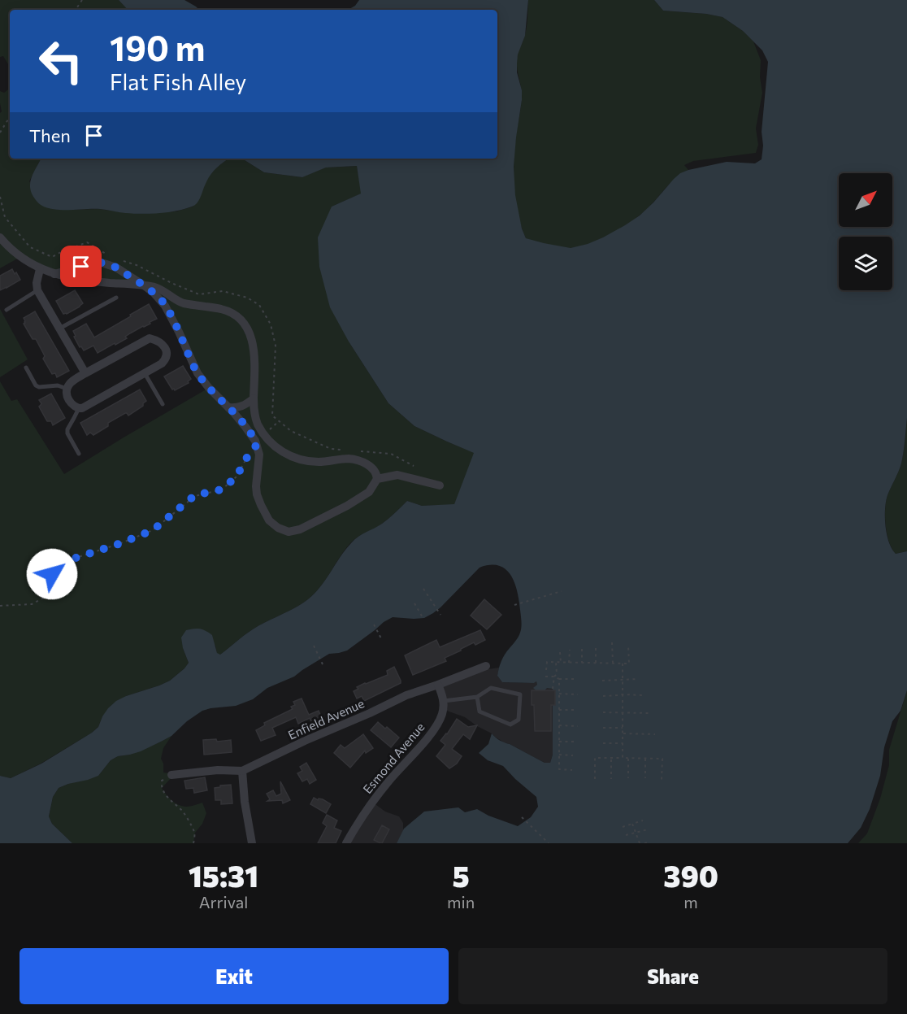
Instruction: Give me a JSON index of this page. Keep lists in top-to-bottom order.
{
  "streets": {
    "street": ["Enfield Avenue", "Esmond Avenue"]
  },
  "north": "top right",
  "page": {
    "turn": ["190 m", "Flat Fish Alley"],
    "then": "Then",
    "eta": [
      "15:31",
      "Arrival",
      "5",
      "min",
      "390",
      "m"
    ],
    "buttons": ["Exit", "Share"]
  }
}
